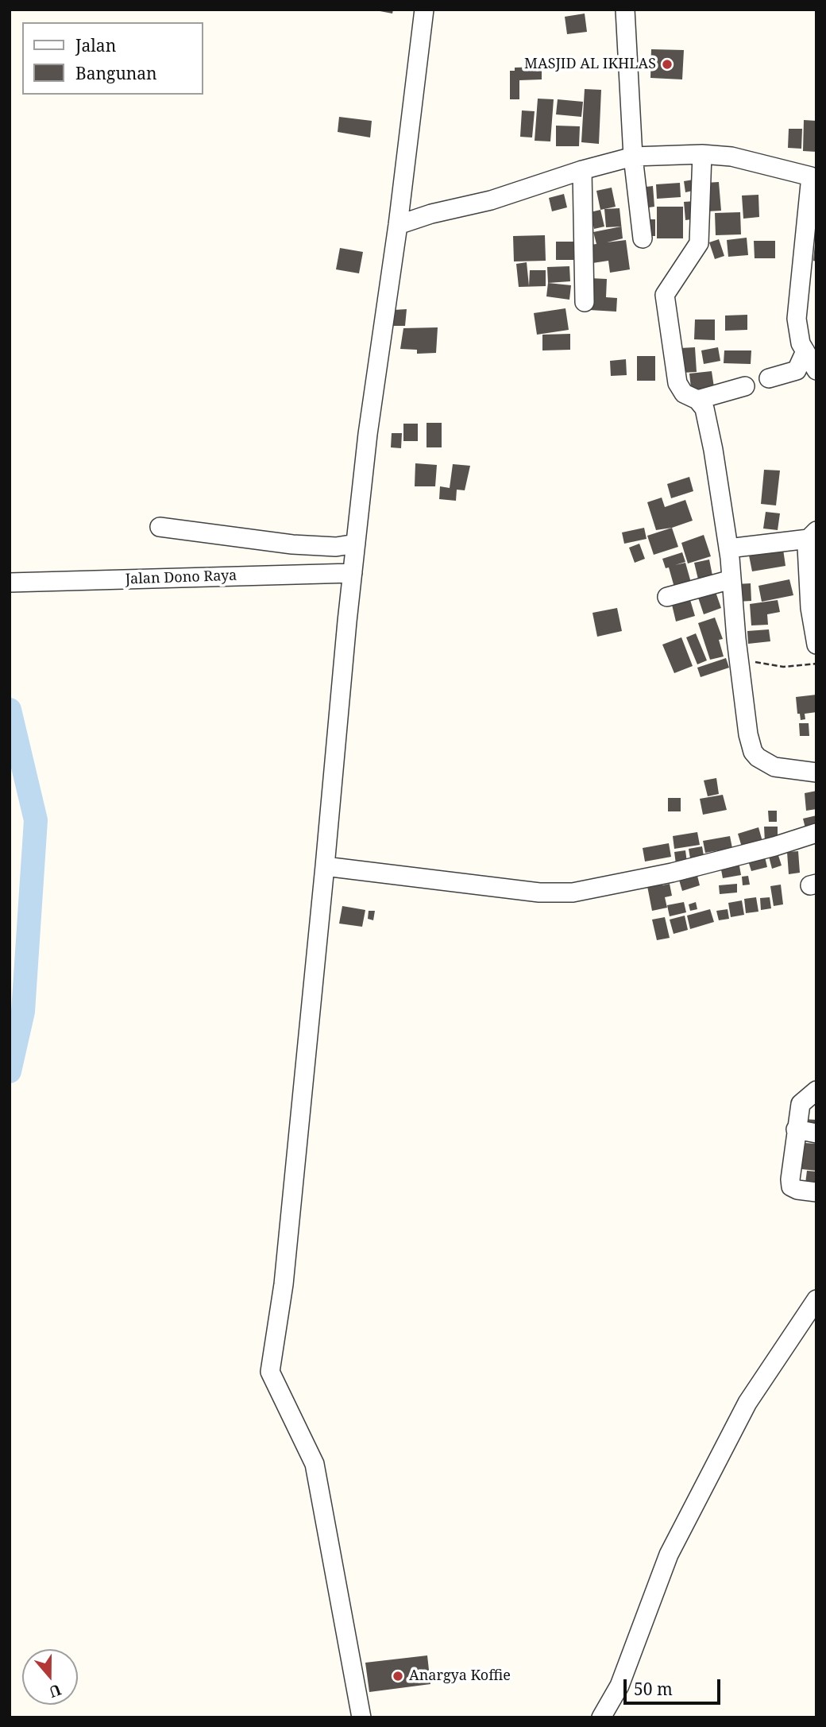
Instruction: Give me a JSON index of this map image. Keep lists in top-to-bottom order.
{
  "streets": {
    "street": ["Jalan Dono Raya"]
  },
  "places": ["MASJID AL IKHLAS", "Anargya Koffie"],
  "legend": ["Jalan", "Bangunan"],
  "scale_bar": "50 m",
  "north": "bottom"
}
